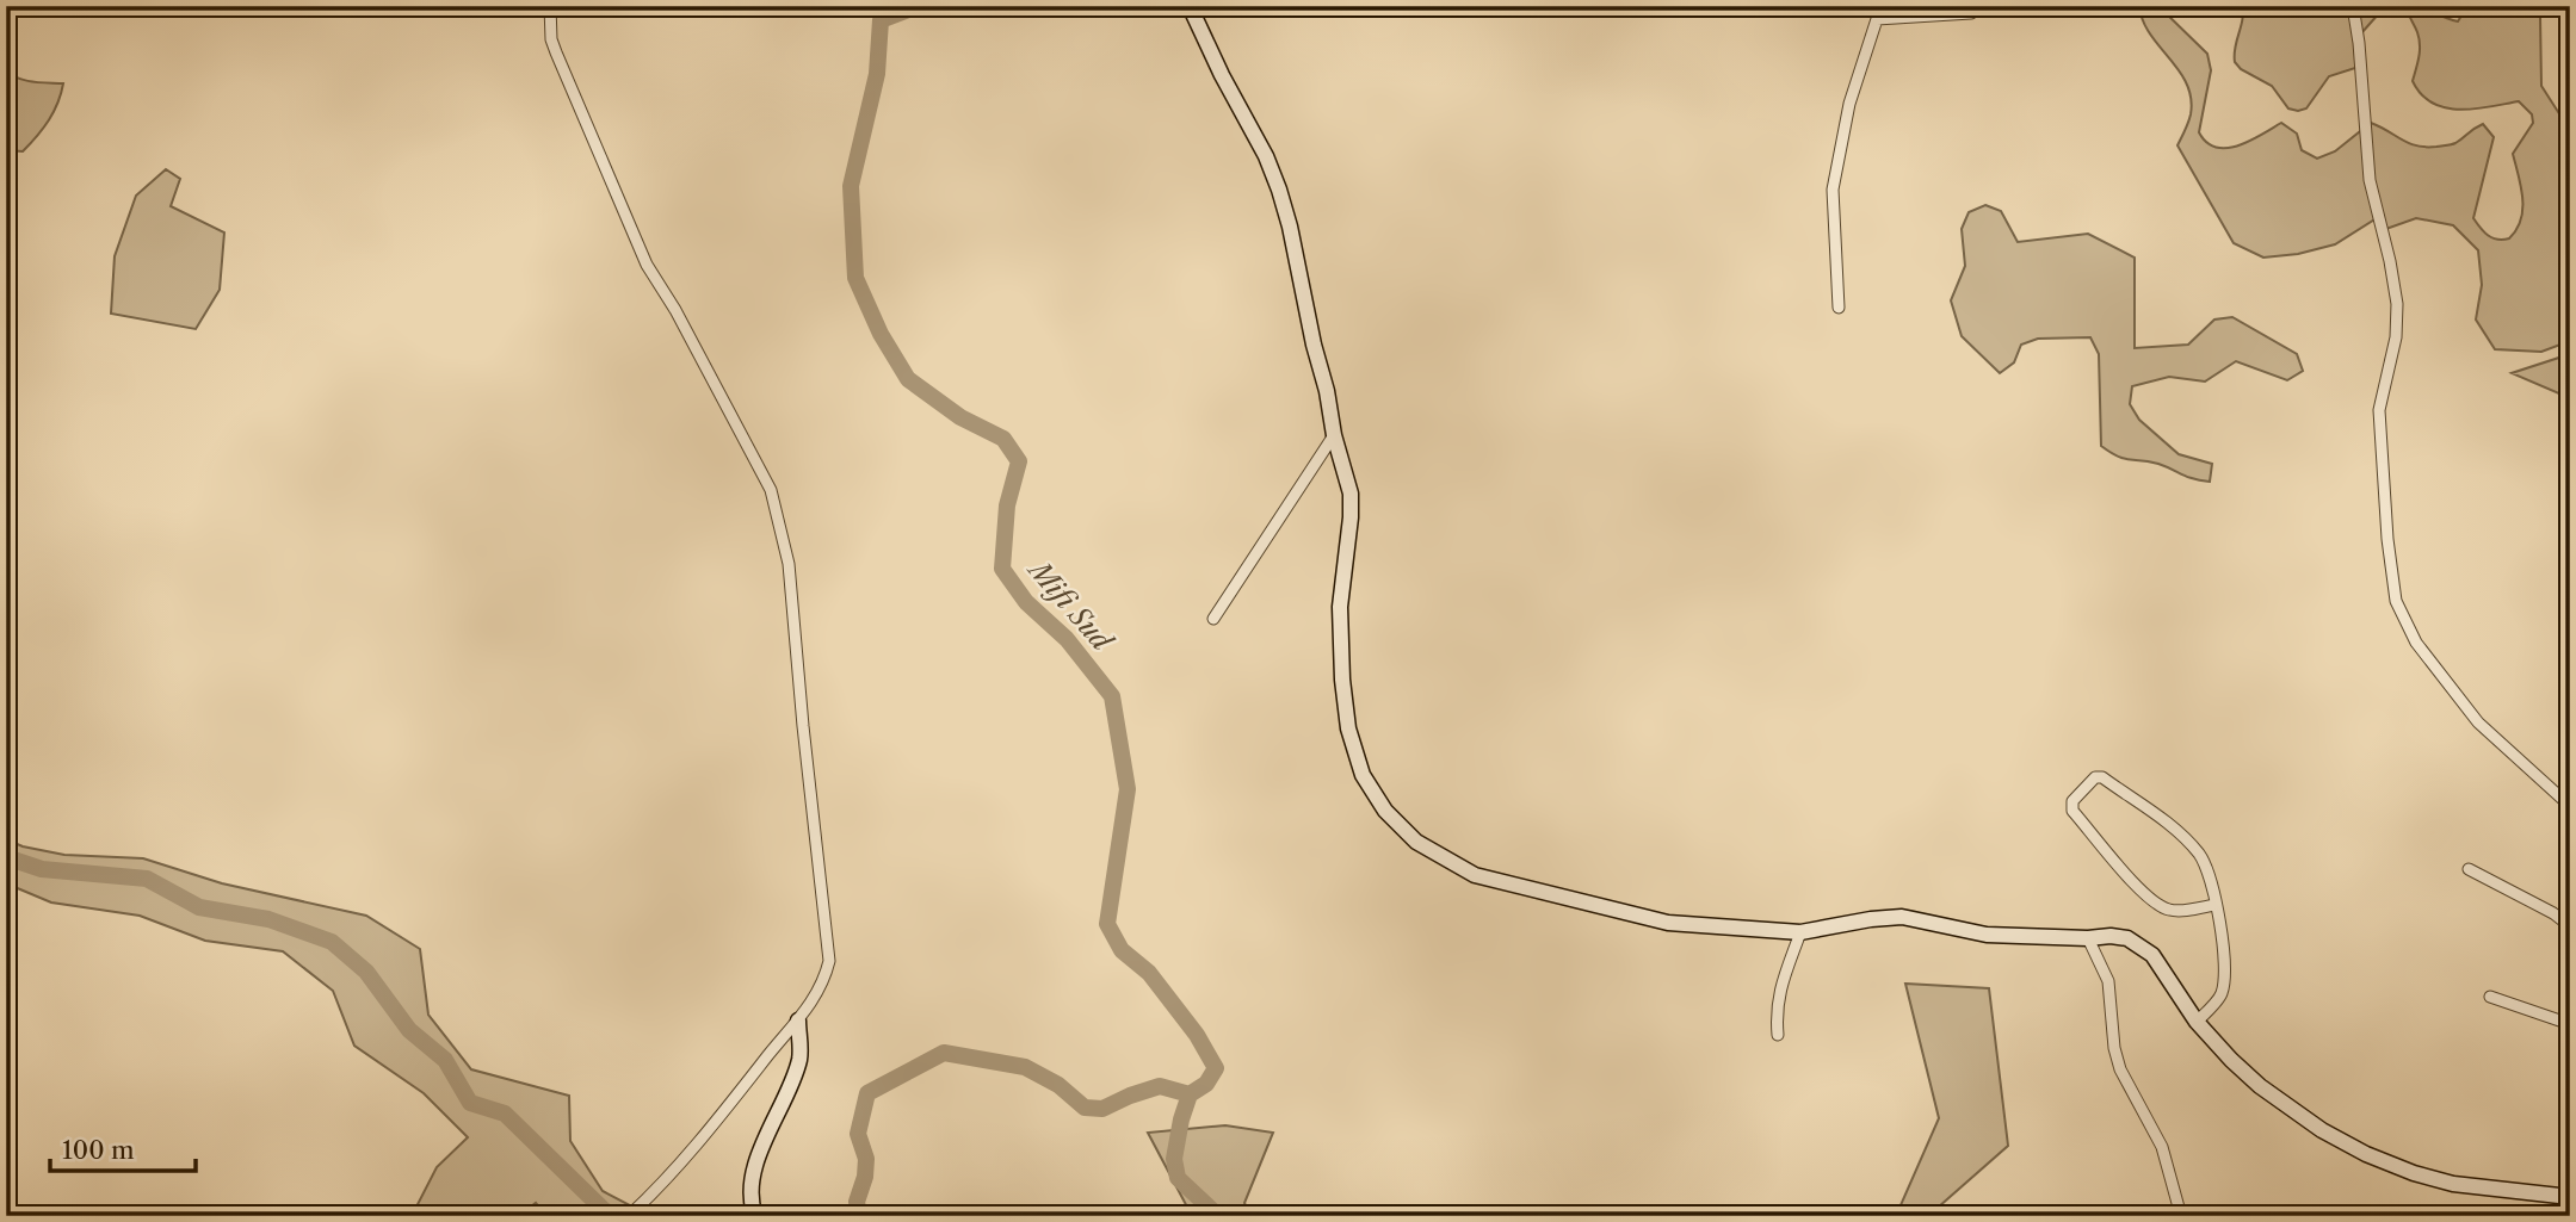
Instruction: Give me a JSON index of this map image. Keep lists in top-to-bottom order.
{
  "water": ["Mifi Sud"],
  "scale_bar": "100 m"
}
